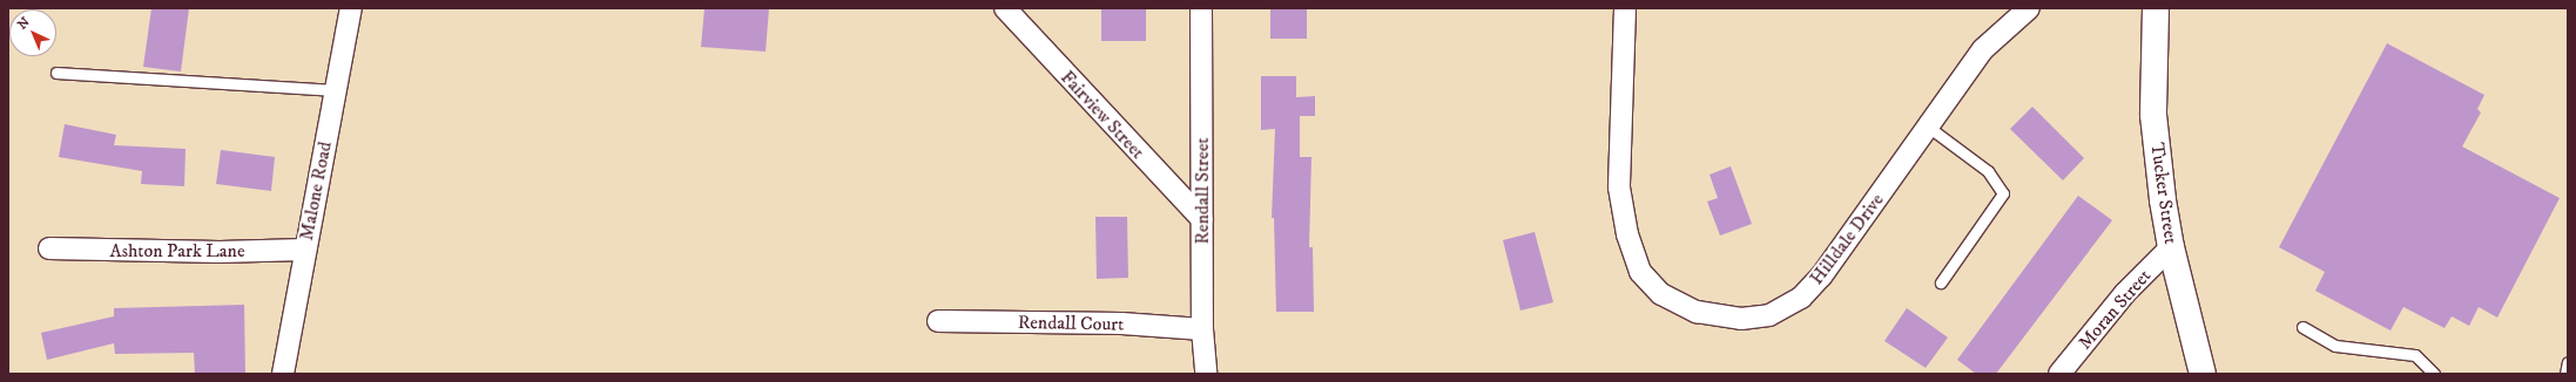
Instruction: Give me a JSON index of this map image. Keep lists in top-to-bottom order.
{
  "streets": {
    "street": [
      "Fairview Street",
      "Malone Road",
      "Rendall Street",
      "Tucker Street",
      "Hilldale Drive",
      "Ashton Park Lane",
      "Moran Street",
      "Rendall Court"
    ]
  },
  "crossings": [
    ["Fairview Street", "Rendall Street"],
    ["Malone Road", "Ashton Park Lane"],
    ["Rendall Street", "Rendall Court"],
    ["Tucker Street", "Moran Street"]
  ],
  "north": "top left"
}
